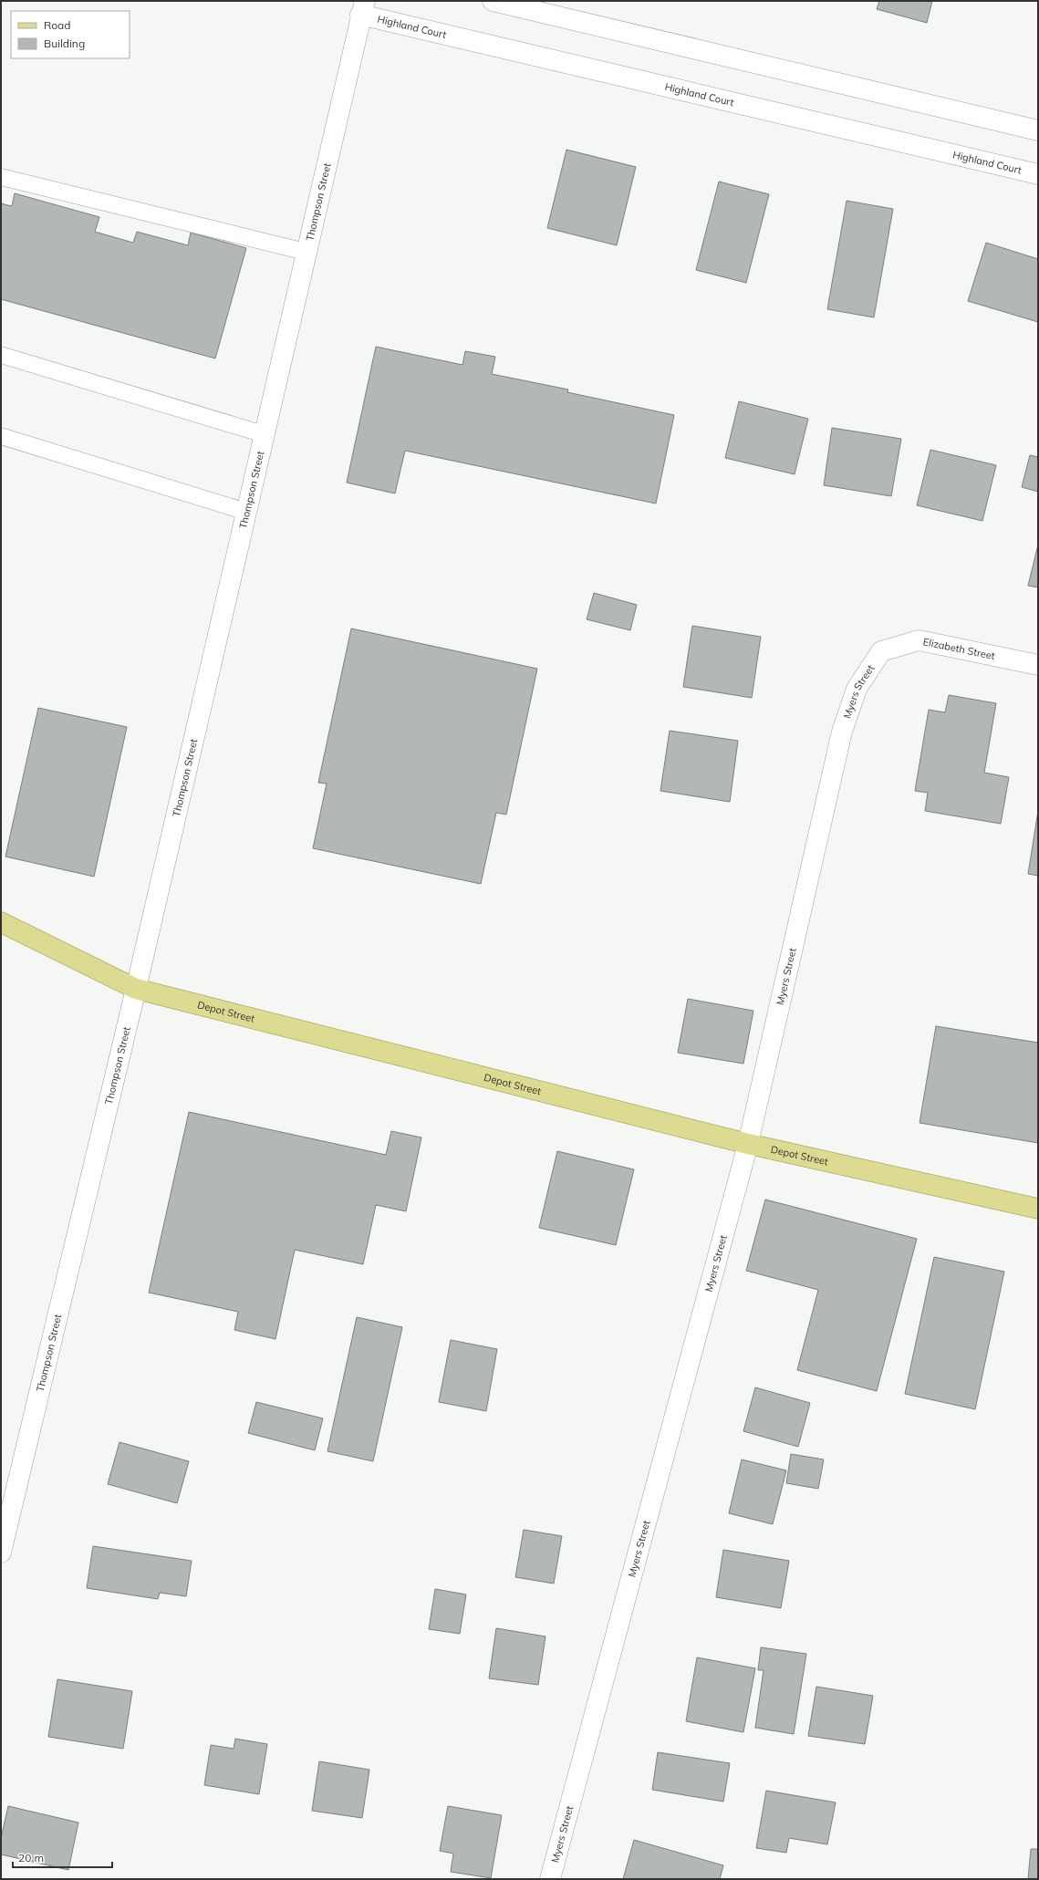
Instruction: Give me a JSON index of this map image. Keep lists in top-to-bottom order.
{
  "streets": {
    "main road": ["Depot Street"],
    "street": [
      "Highland Court",
      "Thompson Street",
      "Elizabeth Street",
      "Myers Street"
    ]
  },
  "crossings": [
    ["Highland Court", "Thompson Street"],
    ["Thompson Street", "Depot Street"],
    ["Elizabeth Street", "Myers Street"],
    ["Myers Street", "Depot Street"]
  ],
  "legend": ["Road", "Building"],
  "scale_bar": "20 m"
}
